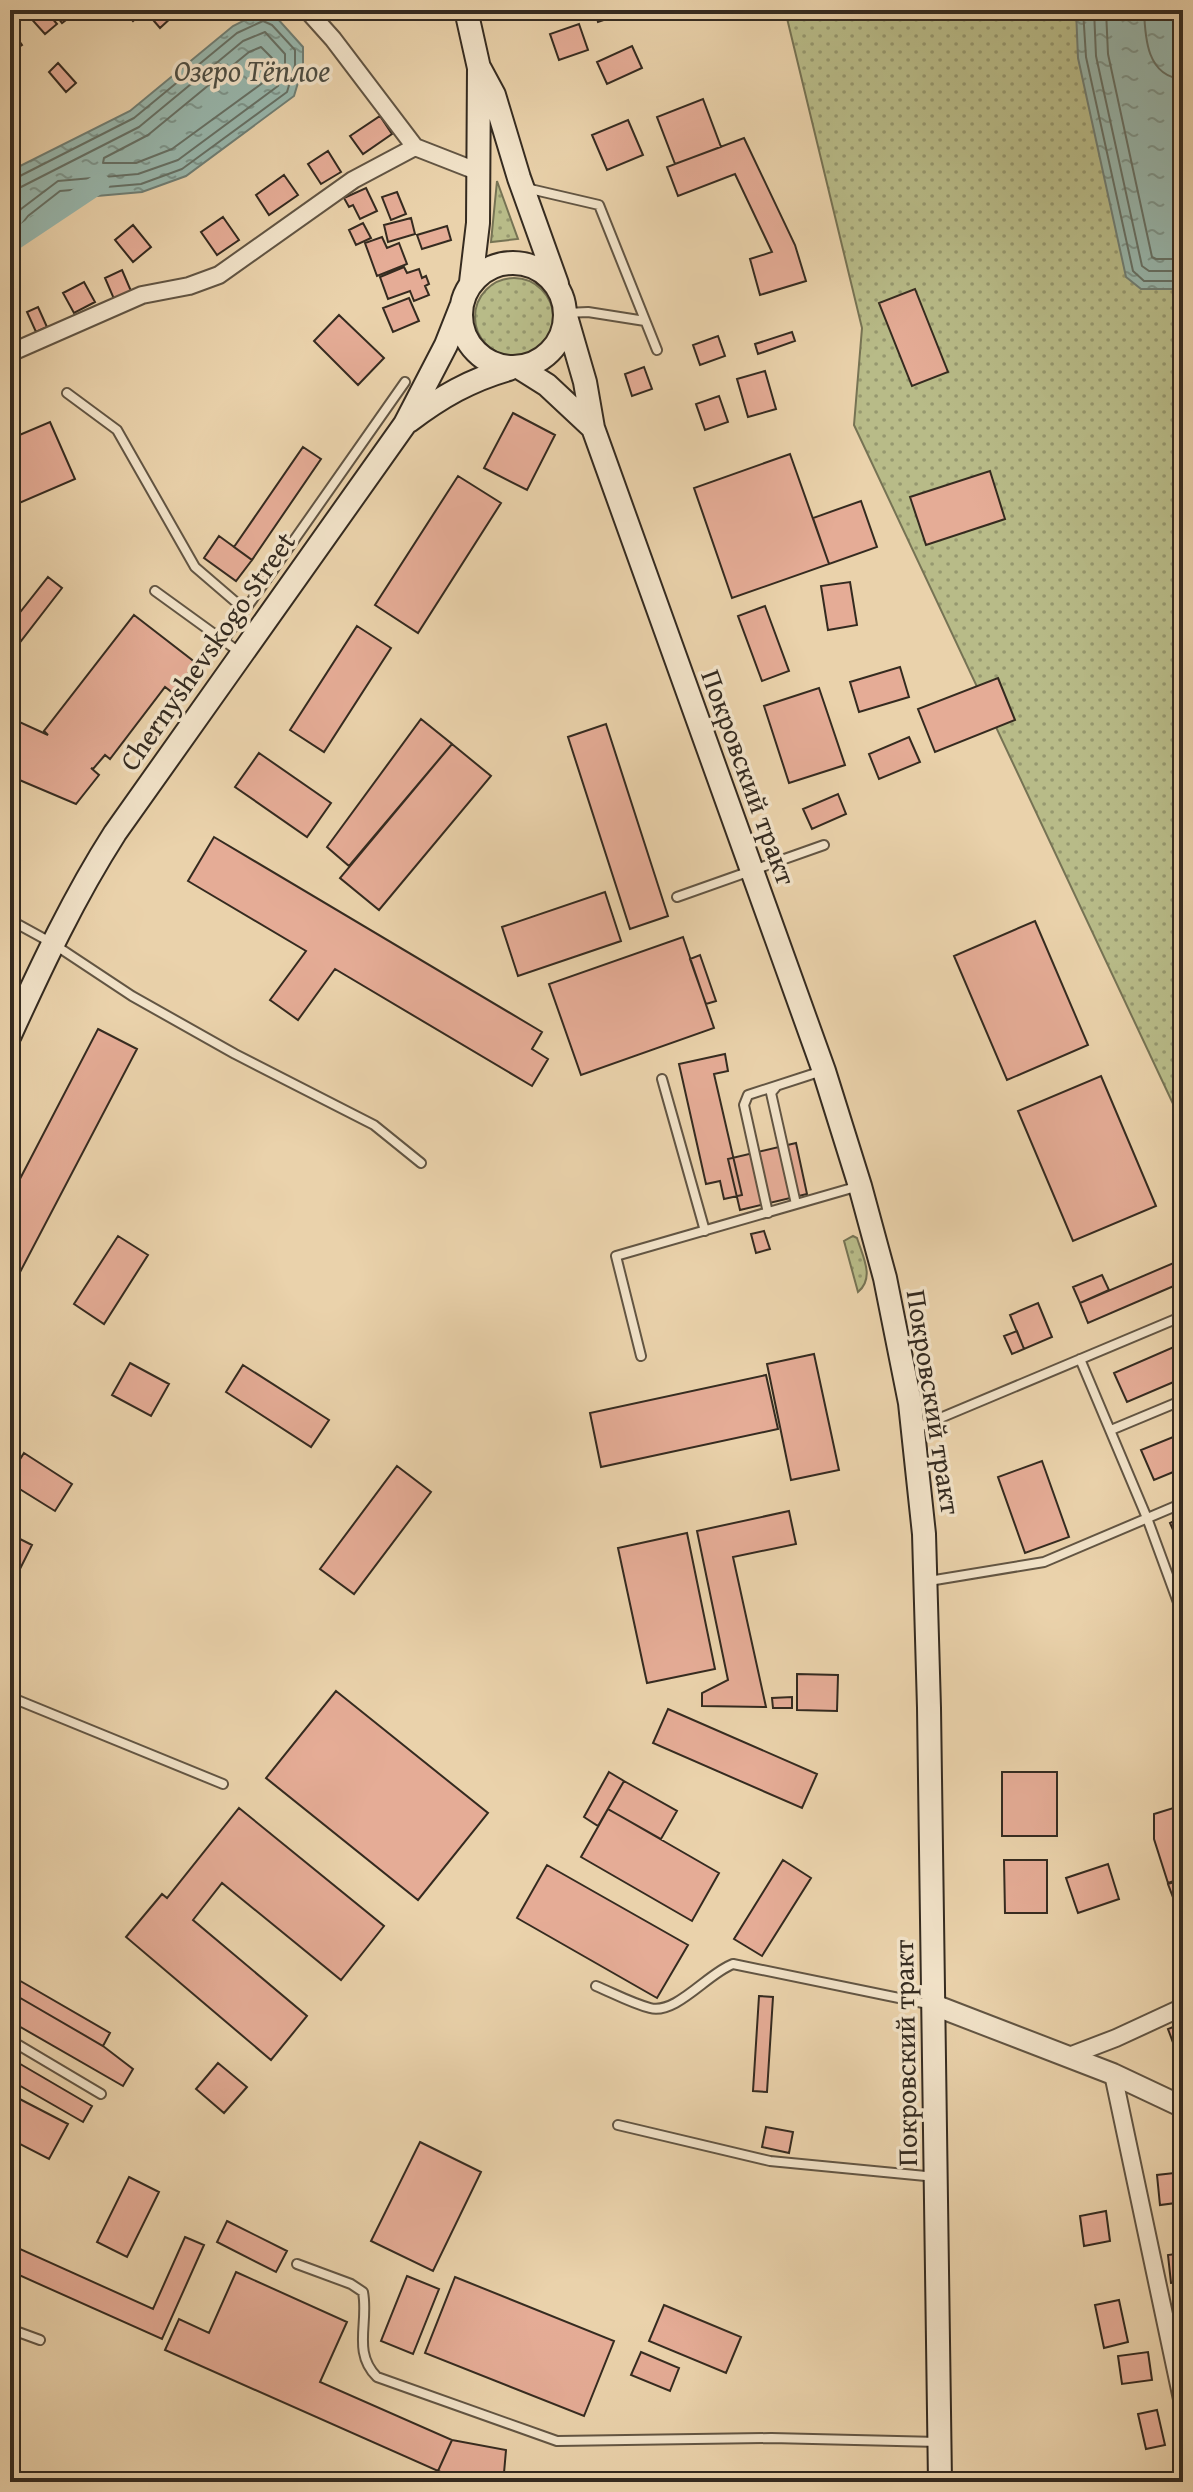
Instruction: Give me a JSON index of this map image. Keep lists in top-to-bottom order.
{
  "streets": {
    "main road": ["Chernyshevskogo Street", "Покровский тракт"]
  },
  "crossings": [
    ["Chernyshevskogo Street", "Покровский тракт"]
  ],
  "water": ["Озеро Тёплое"]
}
